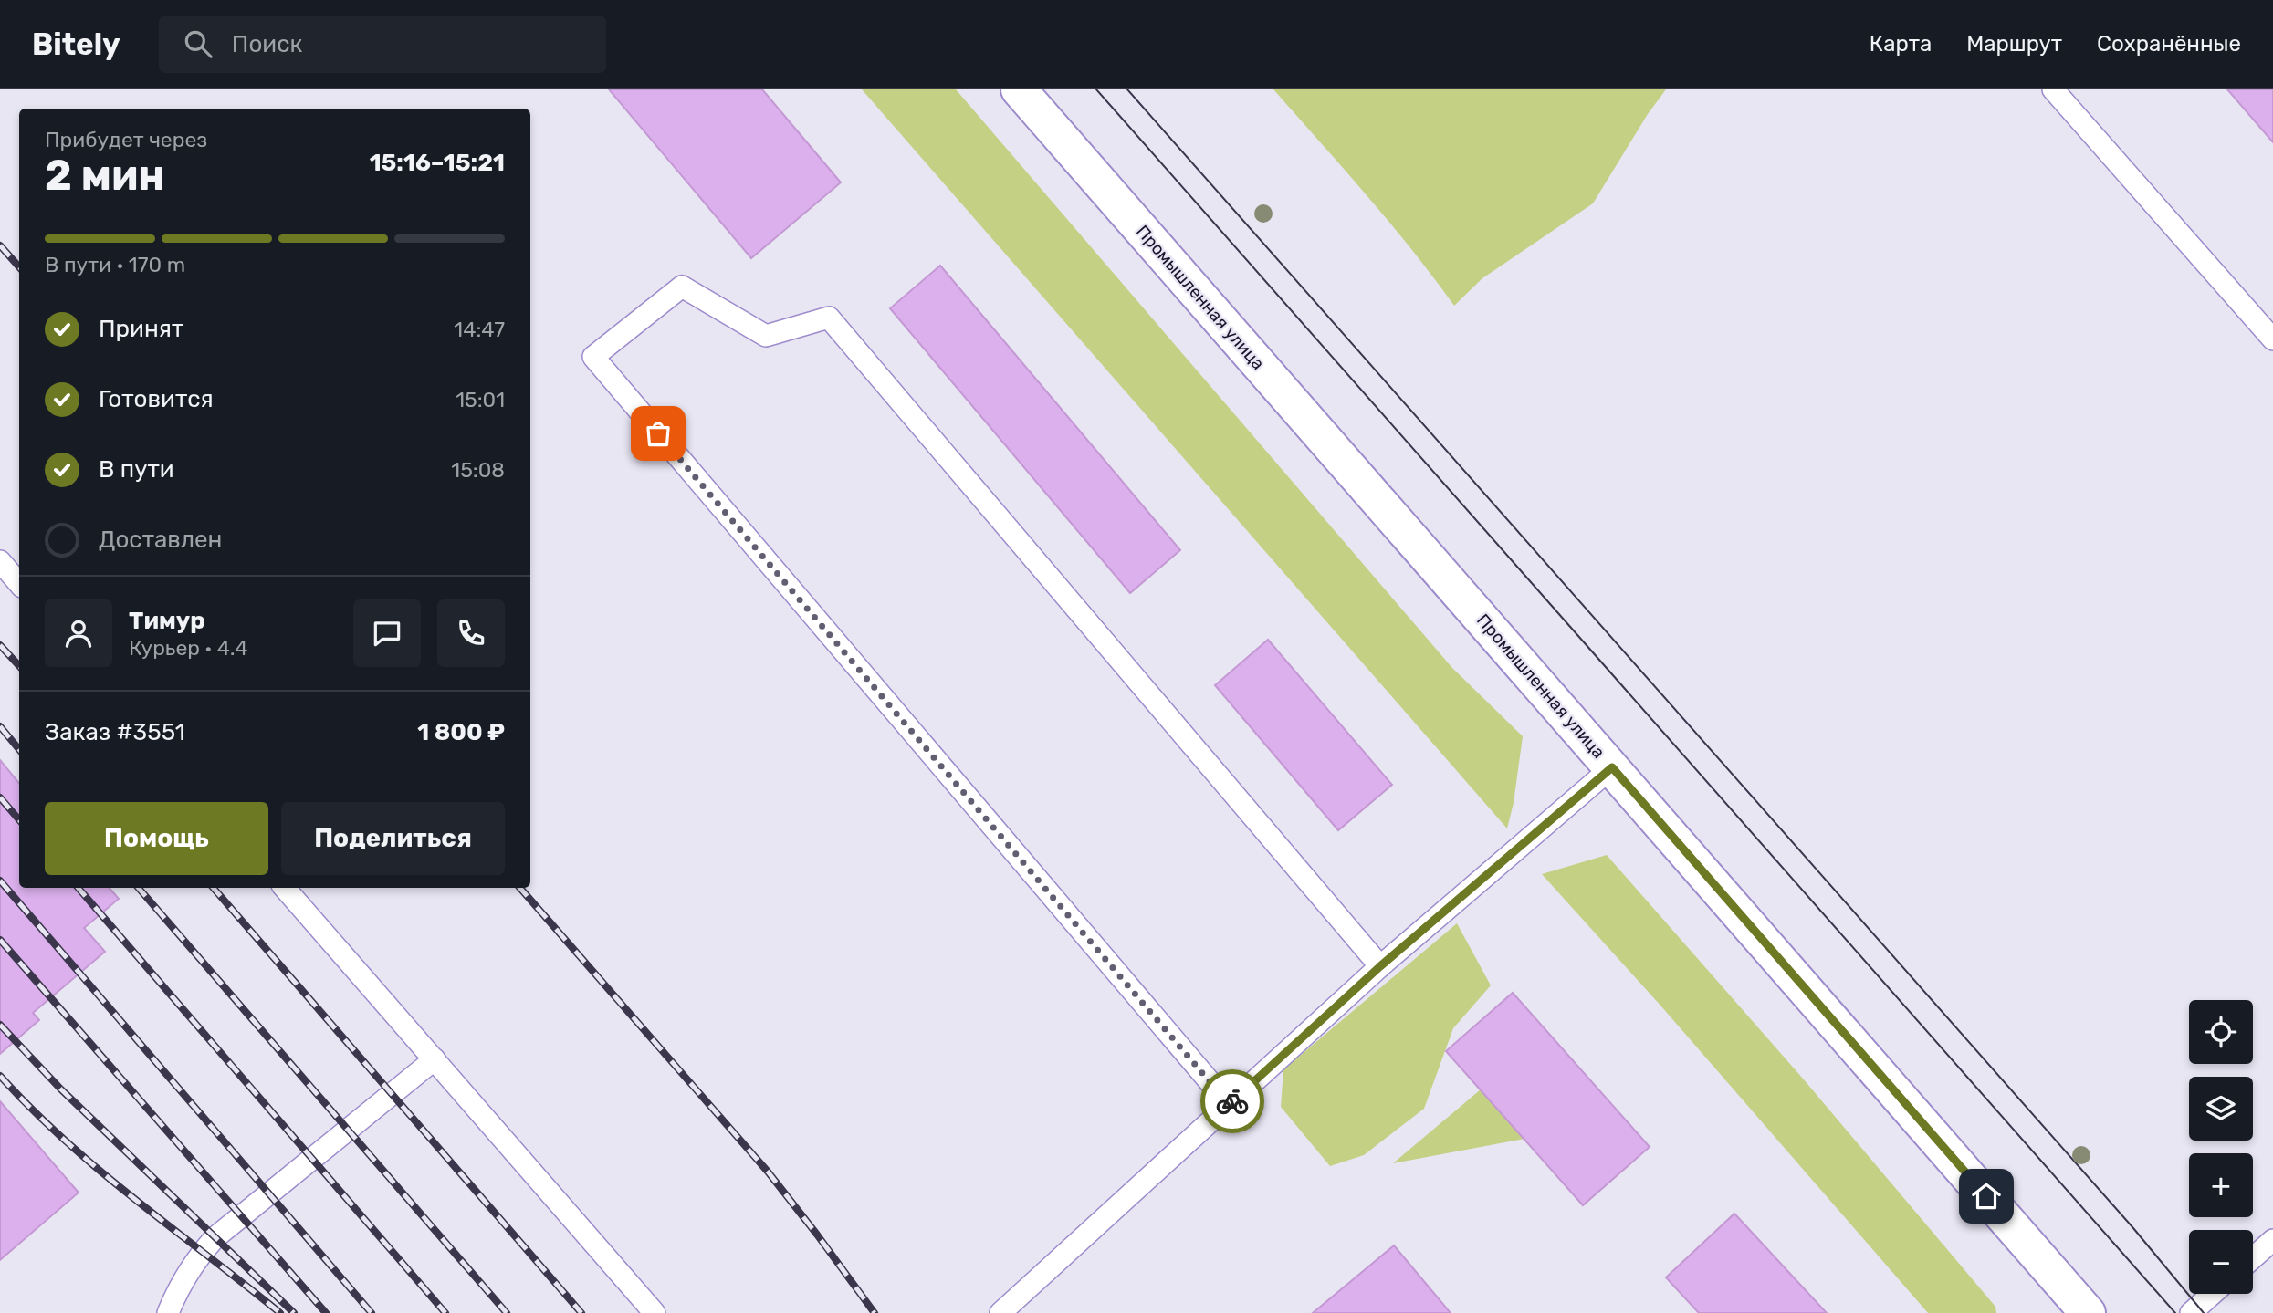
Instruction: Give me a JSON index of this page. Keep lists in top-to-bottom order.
{
  "streets": {
    "street": ["Промышленная улица"]
  },
  "page": {
    "header": "Bitely",
    "search": "Поиск",
    "nav": ["Карта", "Маршрут", "Сохранённые"],
    "heading": ["2 мин", "Прибудет через", "15:16–15:21"],
    "panel": [
      "Тимур",
      "Курьер · 4.4",
      "Заказ #3551",
      "1 800 ₽"
    ],
    "bar": "В пути · 170 m",
    "list": [
      ["Принят", "14:47"],
      ["Готовится", "15:01"],
      ["В пути", "15:08"],
      "Доставлен"
    ],
    "buttons": ["Помощь", "Поделиться"],
    "map_buttons": ["+", "−"]
  }
}
